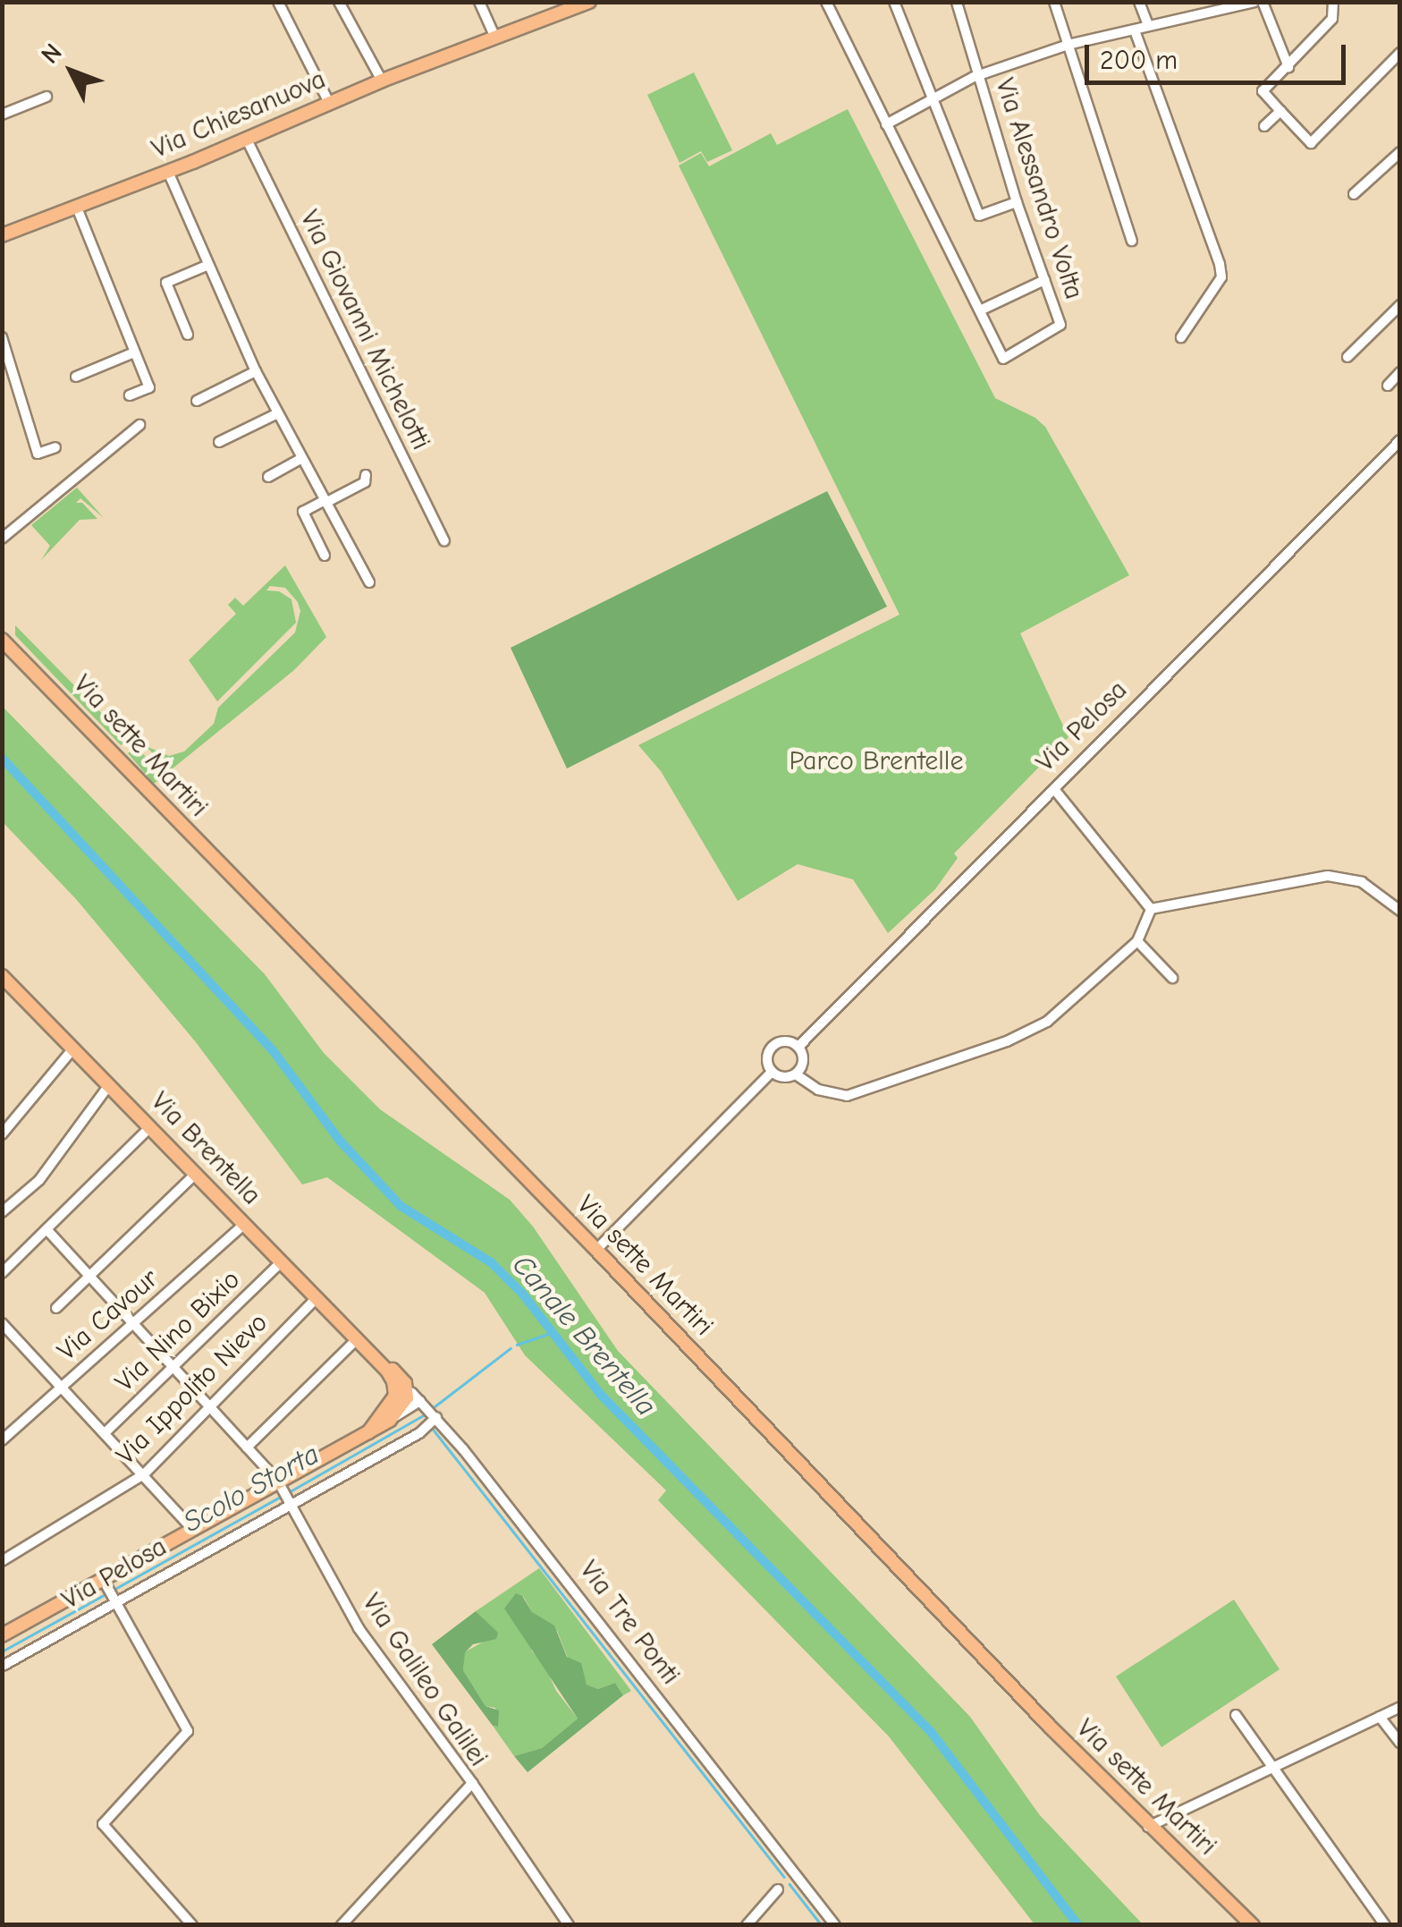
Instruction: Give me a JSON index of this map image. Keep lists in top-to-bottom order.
{
  "streets": {
    "main road": [
      "Via Chiesanuova",
      "Via Pelosa",
      "Via sette Martiri",
      "Via Brentella"
    ],
    "street": [
      "Via Alessandro Volta",
      "Via Giovanni Michelotti",
      "Via Cavour",
      "Via Nino Bixio",
      "Via Ippolito Nievo",
      "Via Tre Ponti",
      "Via Galileo Galilei"
    ]
  },
  "crossings": [
    ["Via Chiesanuova", "Via Giovanni Michelotti"],
    ["Via Pelosa", "Via sette Martiri"],
    ["Via Pelosa", "Via Tre Ponti"],
    ["Via Pelosa", "Via Galileo Galilei"],
    ["Via Brentella", "Via Cavour"],
    ["Via Brentella", "Via Nino Bixio"],
    ["Via Brentella", "Via Ippolito Nievo"],
    ["Via Cavour", "Via Galileo Galilei"],
    ["Via Nino Bixio", "Via Galileo Galilei"],
    ["Via Ippolito Nievo", "Via Galileo Galilei"]
  ],
  "water": ["Canale Brentella", "Scolo Storta"],
  "parks": ["Parco Brentelle"],
  "scale_bar": "200 m",
  "north": "top left"
}
